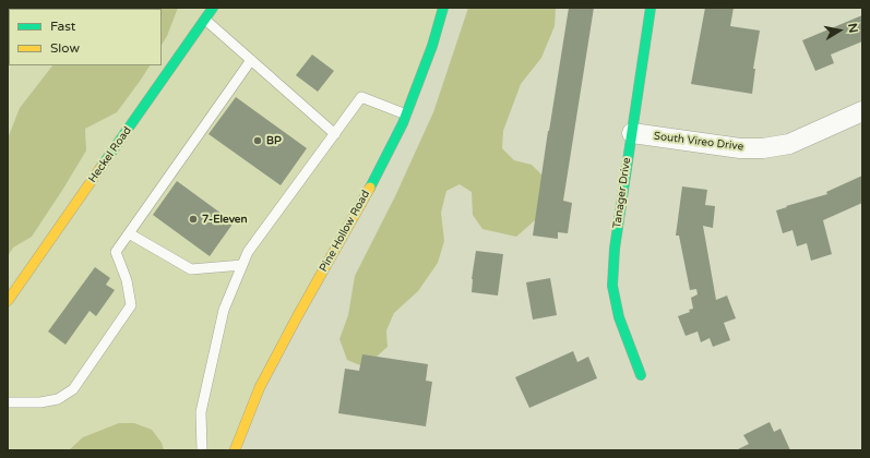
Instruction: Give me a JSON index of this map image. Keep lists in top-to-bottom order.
{
  "streets": {
    "street": [
      "South Vireo Drive",
      "Heckel Road",
      "Tanager Drive",
      "Pine Hollow Road"
    ]
  },
  "crossings": [
    ["South Vireo Drive", "Tanager Drive"]
  ],
  "places": ["BP", "7-Eleven"],
  "legend": ["Fast", "Slow"],
  "north": "right"
}
